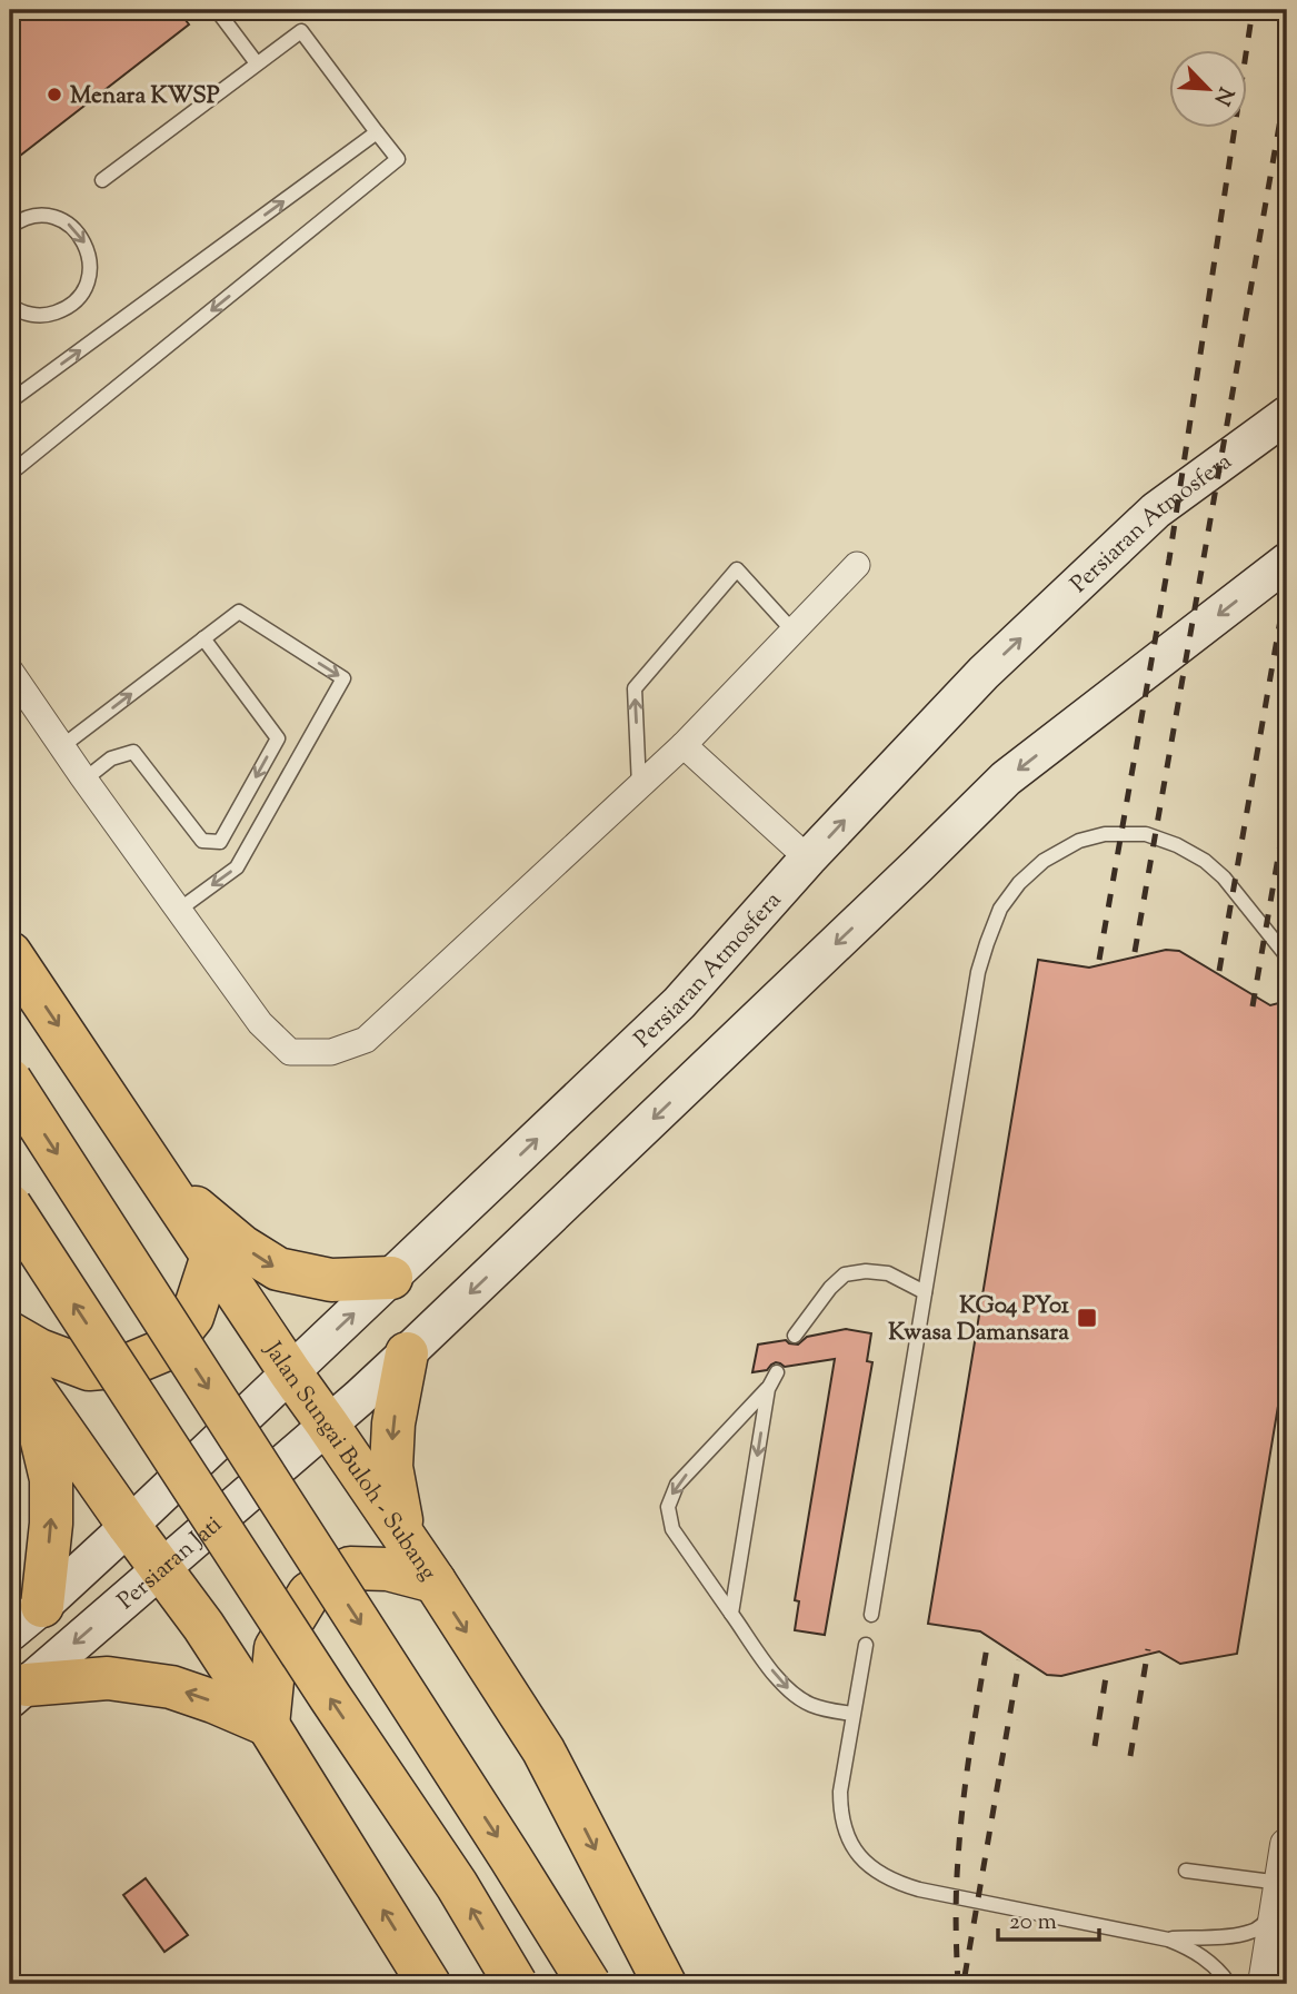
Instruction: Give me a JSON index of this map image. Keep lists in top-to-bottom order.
{
  "streets": {
    "highway": ["Jalan Sungai Buloh - Subang"],
    "main road": ["Persiaran Atmosfera", "Persiaran Jati"]
  },
  "crossings": [
    ["Persiaran Atmosfera", "Jalan Sungai Buloh - Subang"],
    ["Jalan Sungai Buloh - Subang", "Persiaran Jati"]
  ],
  "places": {
    "other": ["Menara KWSP"],
    "transit": ["KG04 PY01 Kwasa Damansara"]
  },
  "scale_bar": "20 m",
  "north": "bottom right"
}
